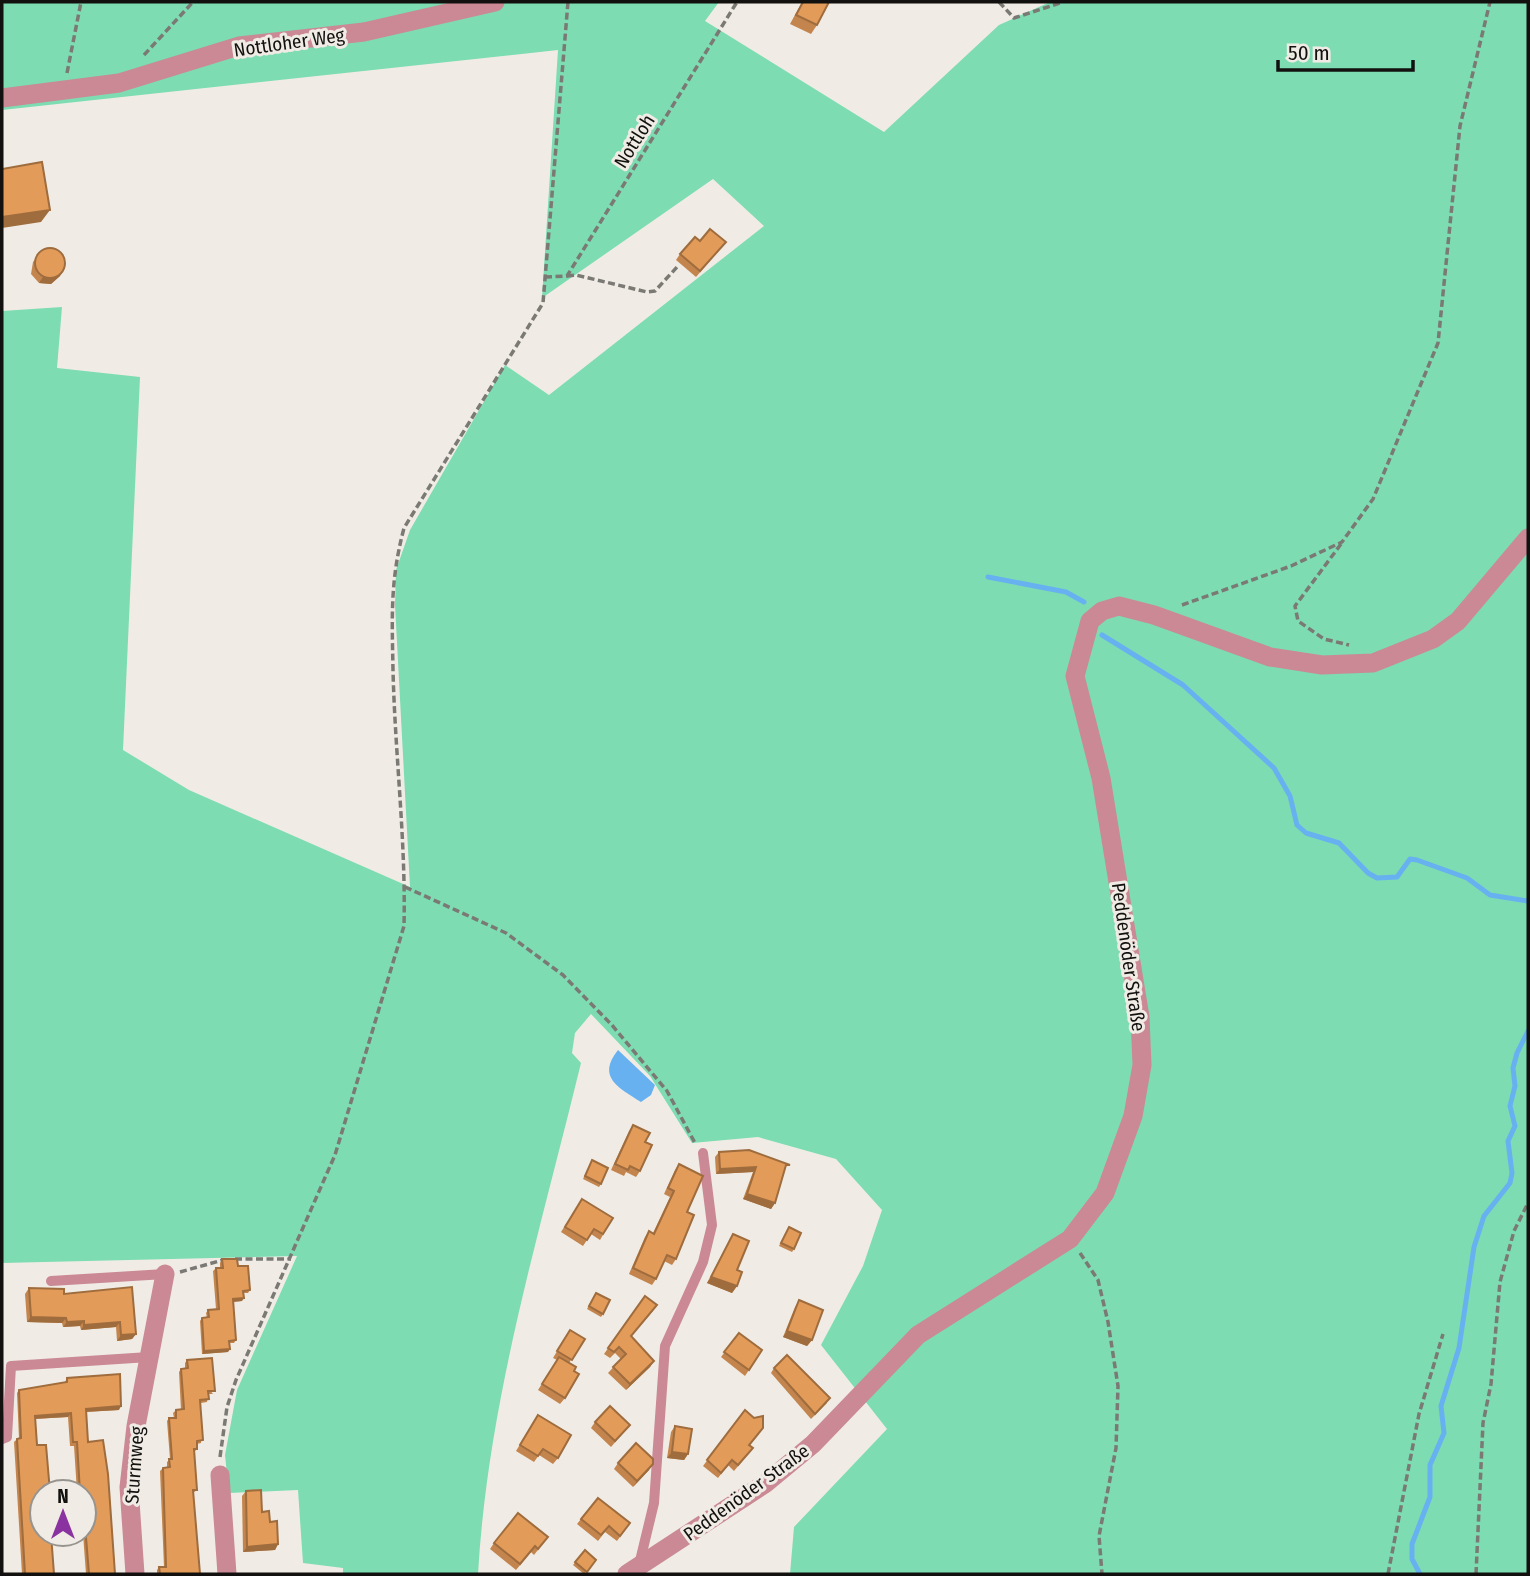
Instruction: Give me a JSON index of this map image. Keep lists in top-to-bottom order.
{
  "streets": {
    "street": ["Nottloher Weg", "Peddenöder Straße", "Sturmweg"],
    "path": ["Nottloh"]
  },
  "scale_bar": "50 m",
  "north": "top"
}
